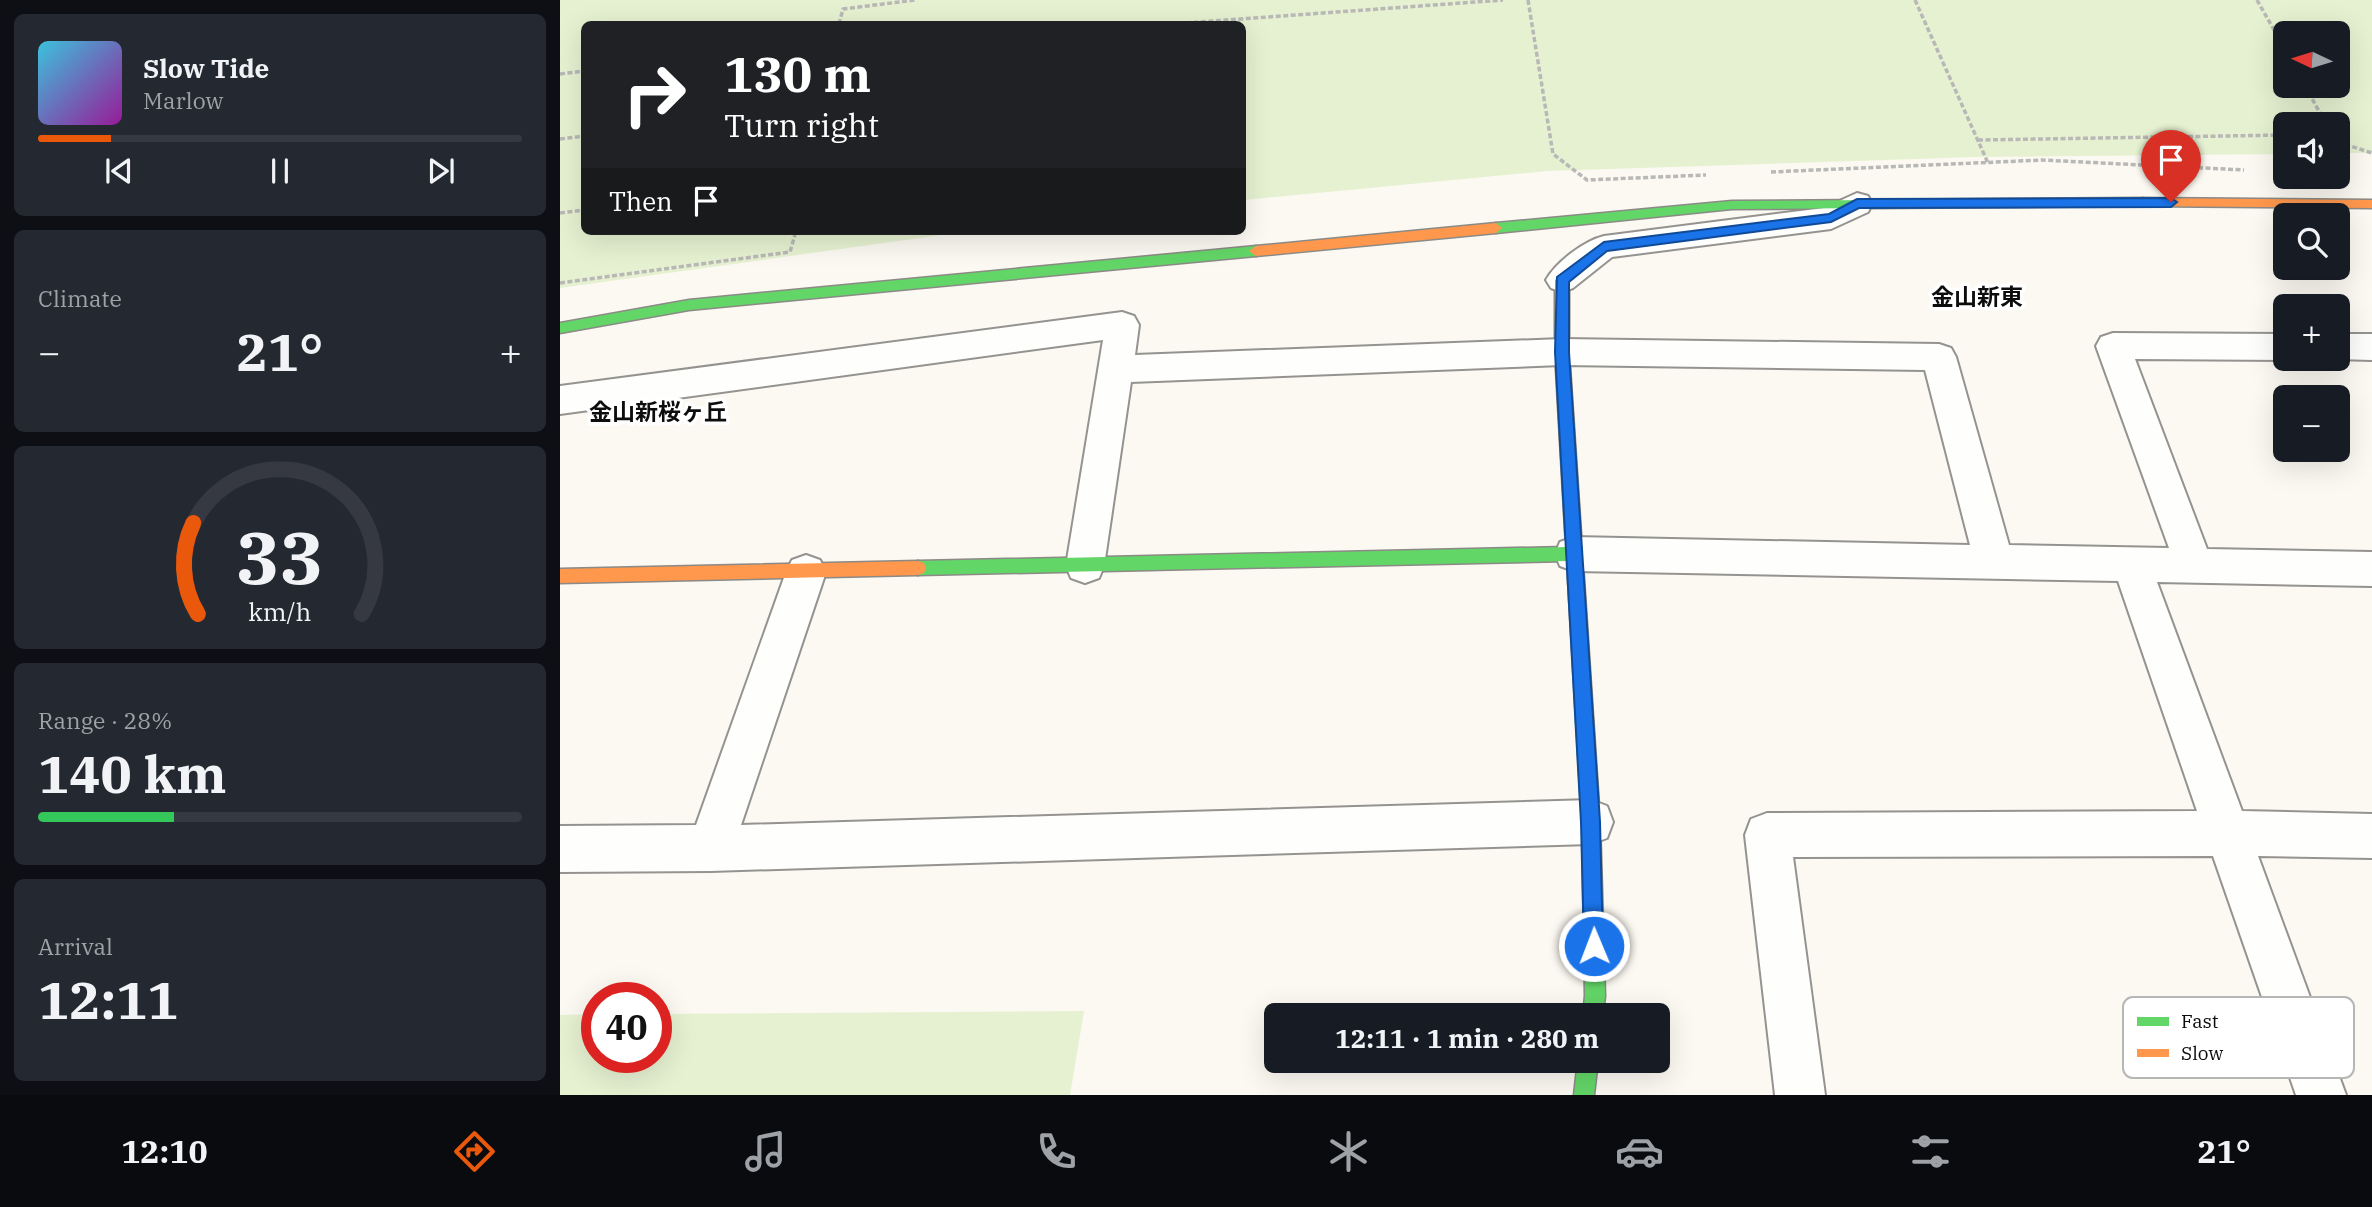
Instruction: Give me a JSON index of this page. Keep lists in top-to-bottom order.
{
  "districts": ["金山新東", "金山新桜ヶ丘"],
  "legend": ["Fast", "Slow"],
  "north": "left",
  "page": {
    "map_buttons": ["+", "−"],
    "turn": ["130 m", "Turn right"],
    "song": ["Slow Tide", "Marlow"],
    "then": "Then",
    "tile": [
      "Climate",
      ["Range · 28%", "140 km"],
      ["Arrival", "12:11"]
    ],
    "heat": ["−", "21°", "+"],
    "limit": "40",
    "trip": "12:11 · 1 min · 280 m",
    "tabs": ["12:10", "21°"],
    "gauge": ["33", "km/h"]
  }
}
